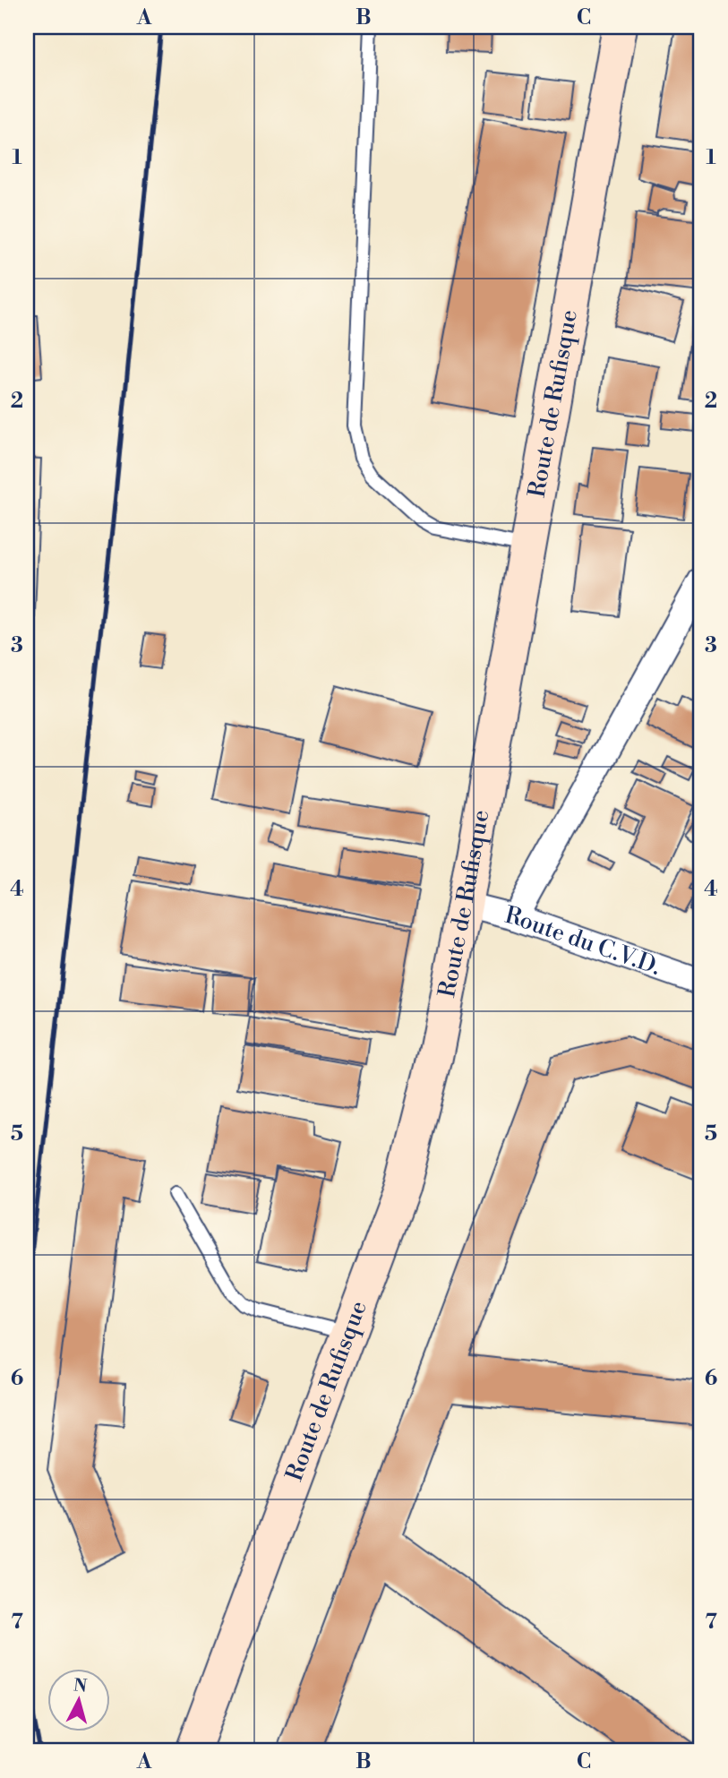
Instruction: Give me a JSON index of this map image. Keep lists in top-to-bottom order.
{
  "streets": {
    "main road": ["Route de Rufisque"],
    "street": ["Route du C.V.D."]
  },
  "crossings": [
    ["Route de Rufisque", "Route du C.V.D."]
  ],
  "north": "top",
  "grid": {
    "columns": ["A", "B", "C"],
    "rows": [
      "1",
      "2",
      "3",
      "4",
      "5",
      "6",
      "7"
    ]
  }
}
